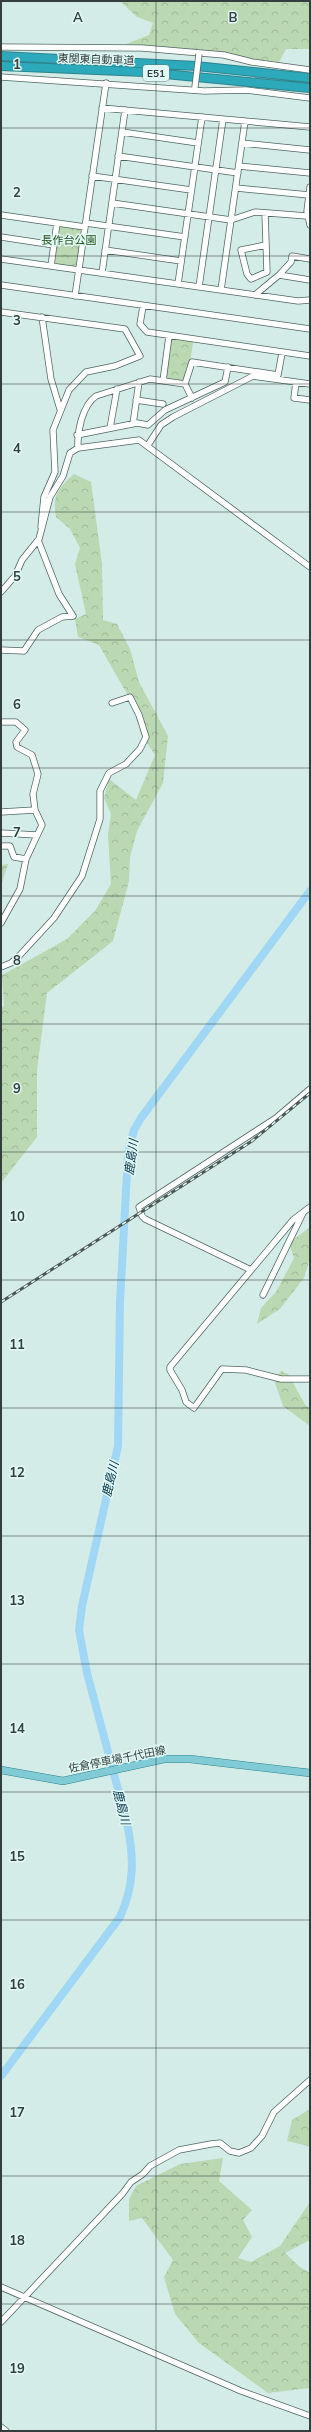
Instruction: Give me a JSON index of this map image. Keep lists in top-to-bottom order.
{
  "streets": {
    "highway": ["東関東自動車道", "E51"],
    "main road": ["佐倉停車場千代田線"]
  },
  "water": ["鹿島川"],
  "parks": ["長作台公園"],
  "grid": {
    "columns": ["A", "B"],
    "rows": [
      "1",
      "2",
      "3",
      "4",
      "5",
      "6",
      "7",
      "8",
      "9",
      "10",
      "11",
      "12",
      "13",
      "14",
      "15",
      "16",
      "17",
      "18",
      "19"
    ]
  }
}
